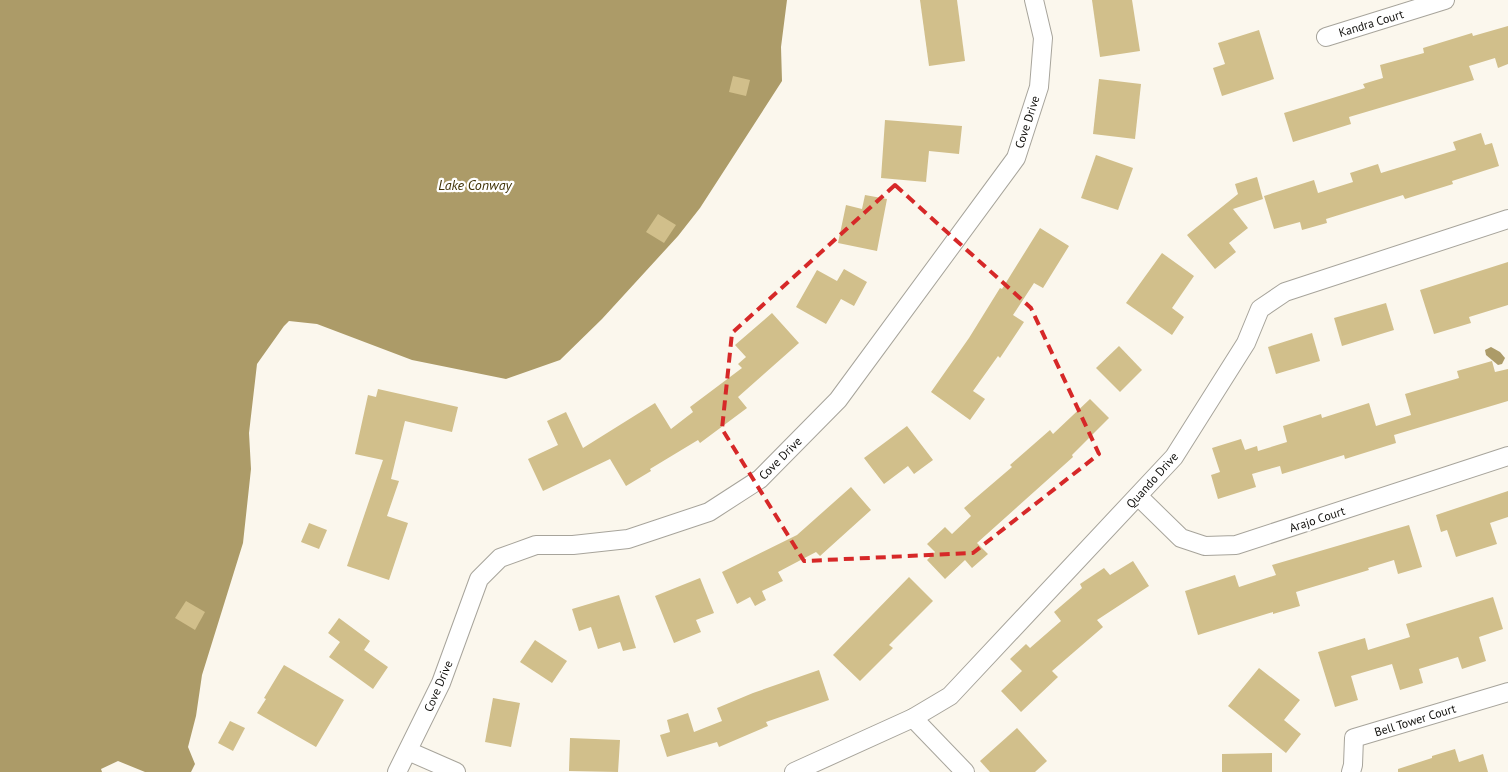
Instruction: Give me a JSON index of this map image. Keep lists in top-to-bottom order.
{
  "streets": {
    "street": [
      "Kandra Court",
      "Cove Drive",
      "Quando Drive",
      "Arajo Court",
      "Bell Tower Court"
    ]
  },
  "crossings": [
    ["Quando Drive", "Arajo Court"]
  ],
  "water": ["Lake Conway"]
}
